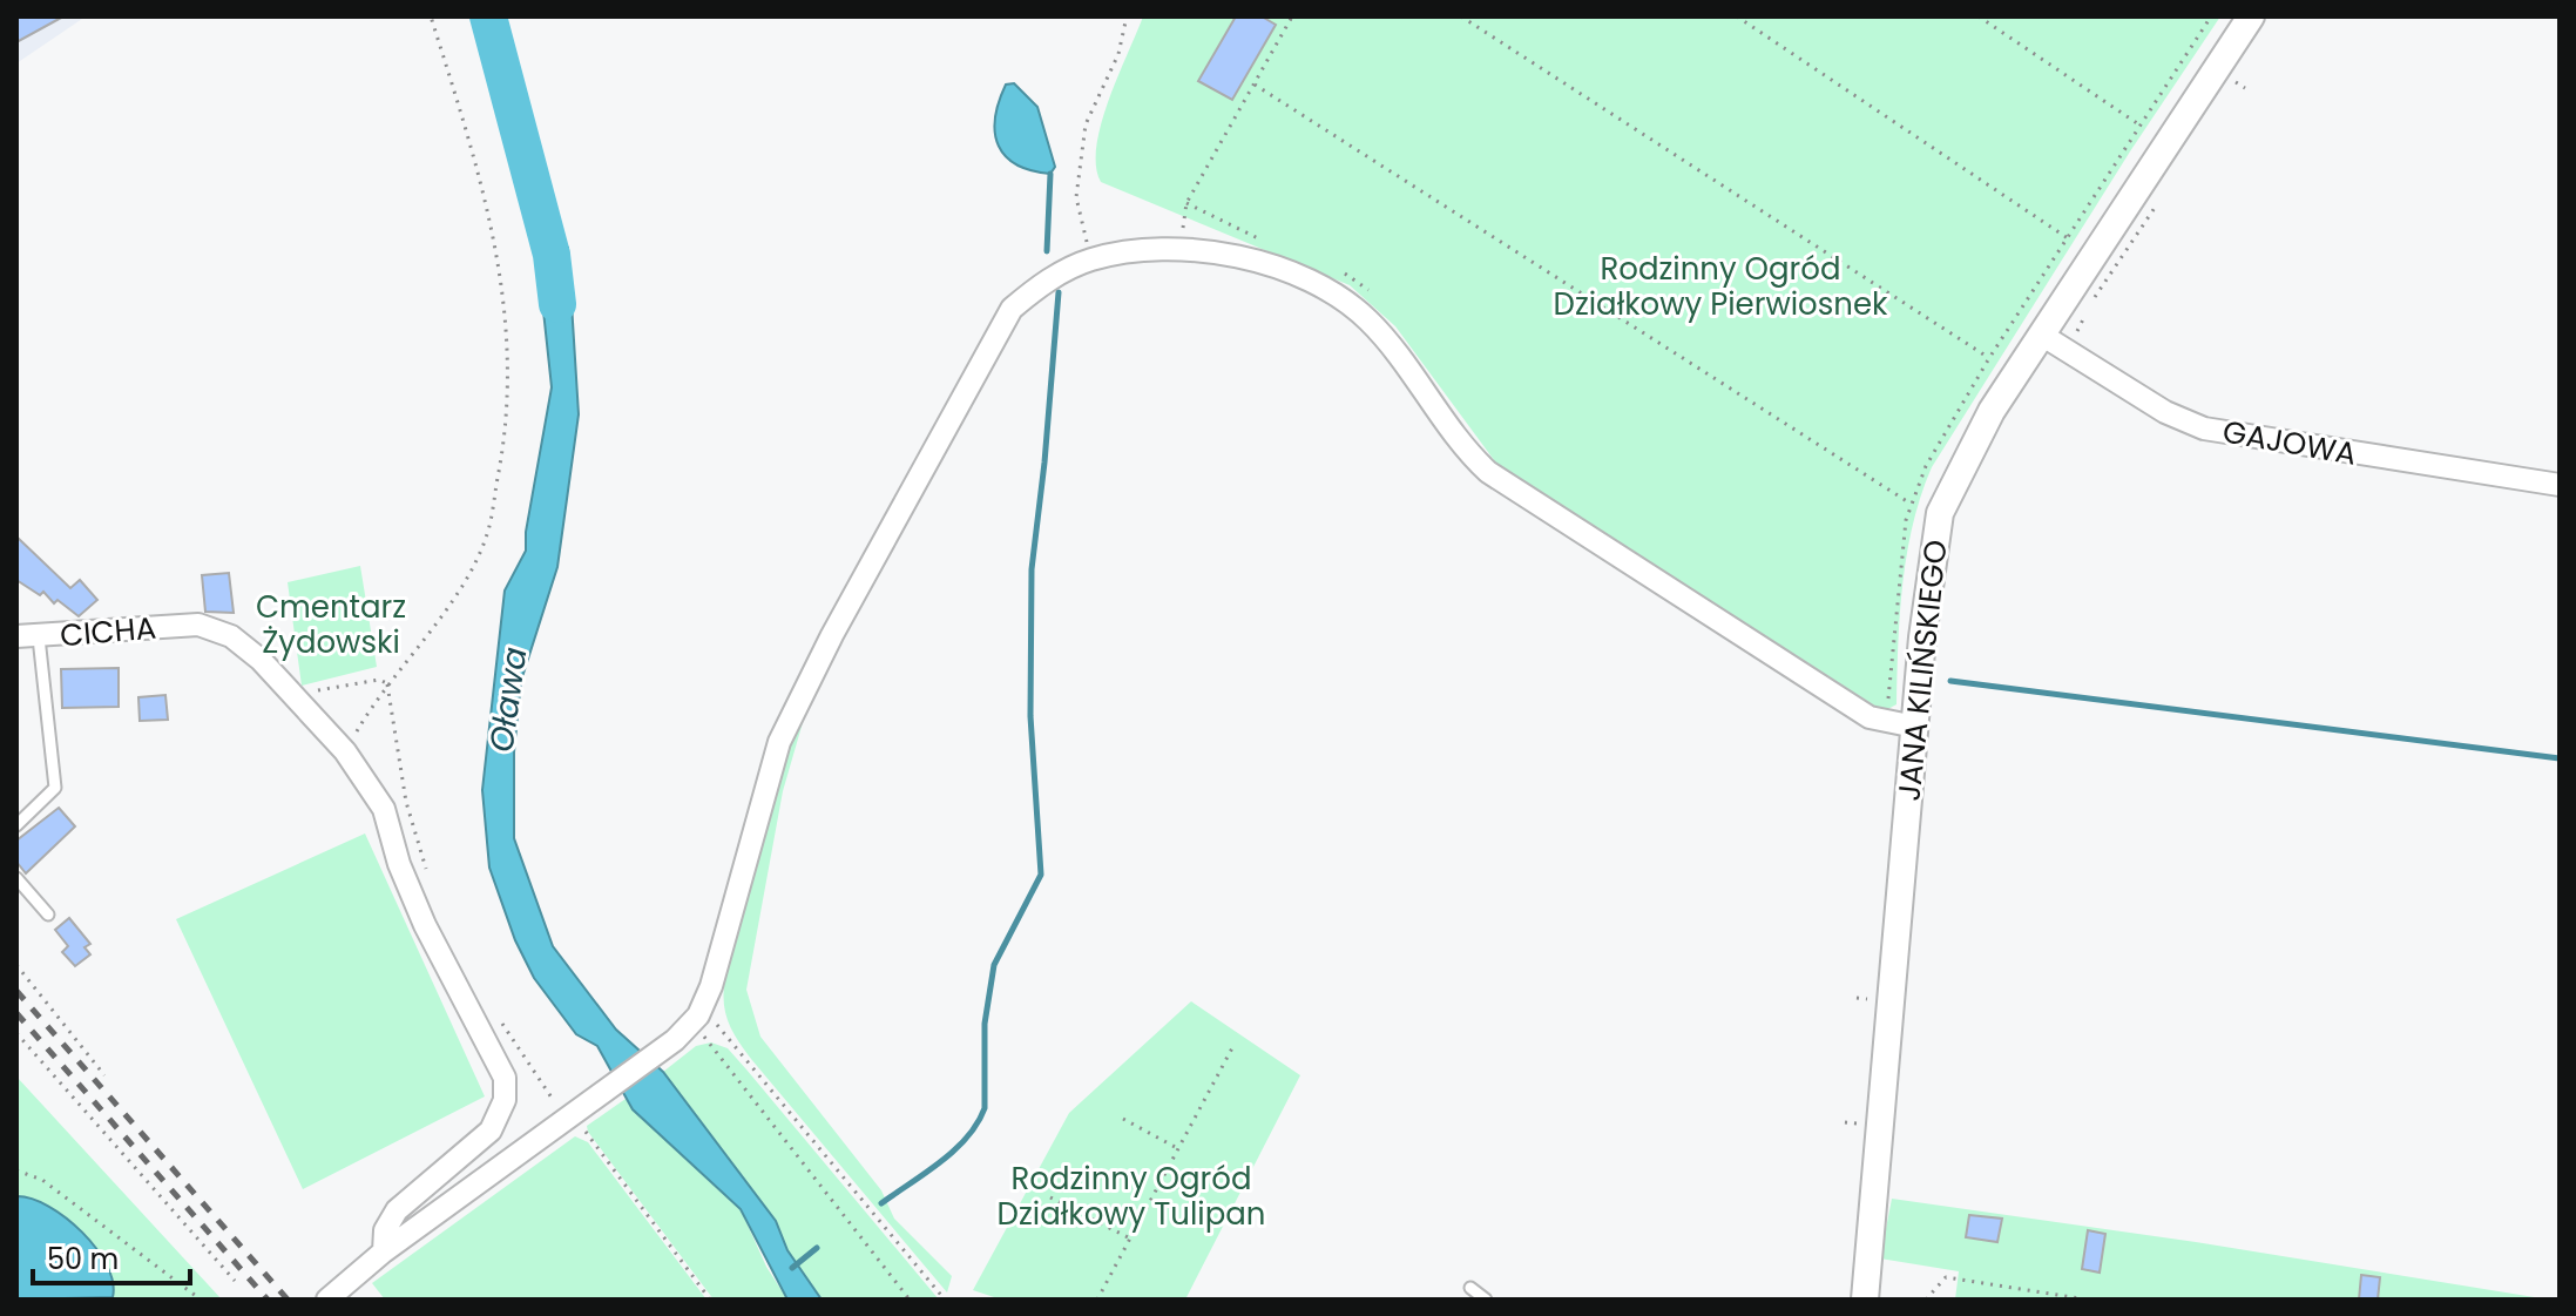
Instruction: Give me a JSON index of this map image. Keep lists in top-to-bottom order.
{
  "streets": {
    "street": ["GAJOWA", "CICHA", "JANA KILIŃSKIEGO"]
  },
  "crossings": [
    ["GAJOWA", "JANA KILIŃSKIEGO"]
  ],
  "water": ["Oława"],
  "parks": ["Rodzinny Ogród Działkowy Pierwiosnek", "Cmentarz Żydowski", "Rodzinny Ogród Działkowy Tulipan"],
  "scale_bar": "50 m"
}
